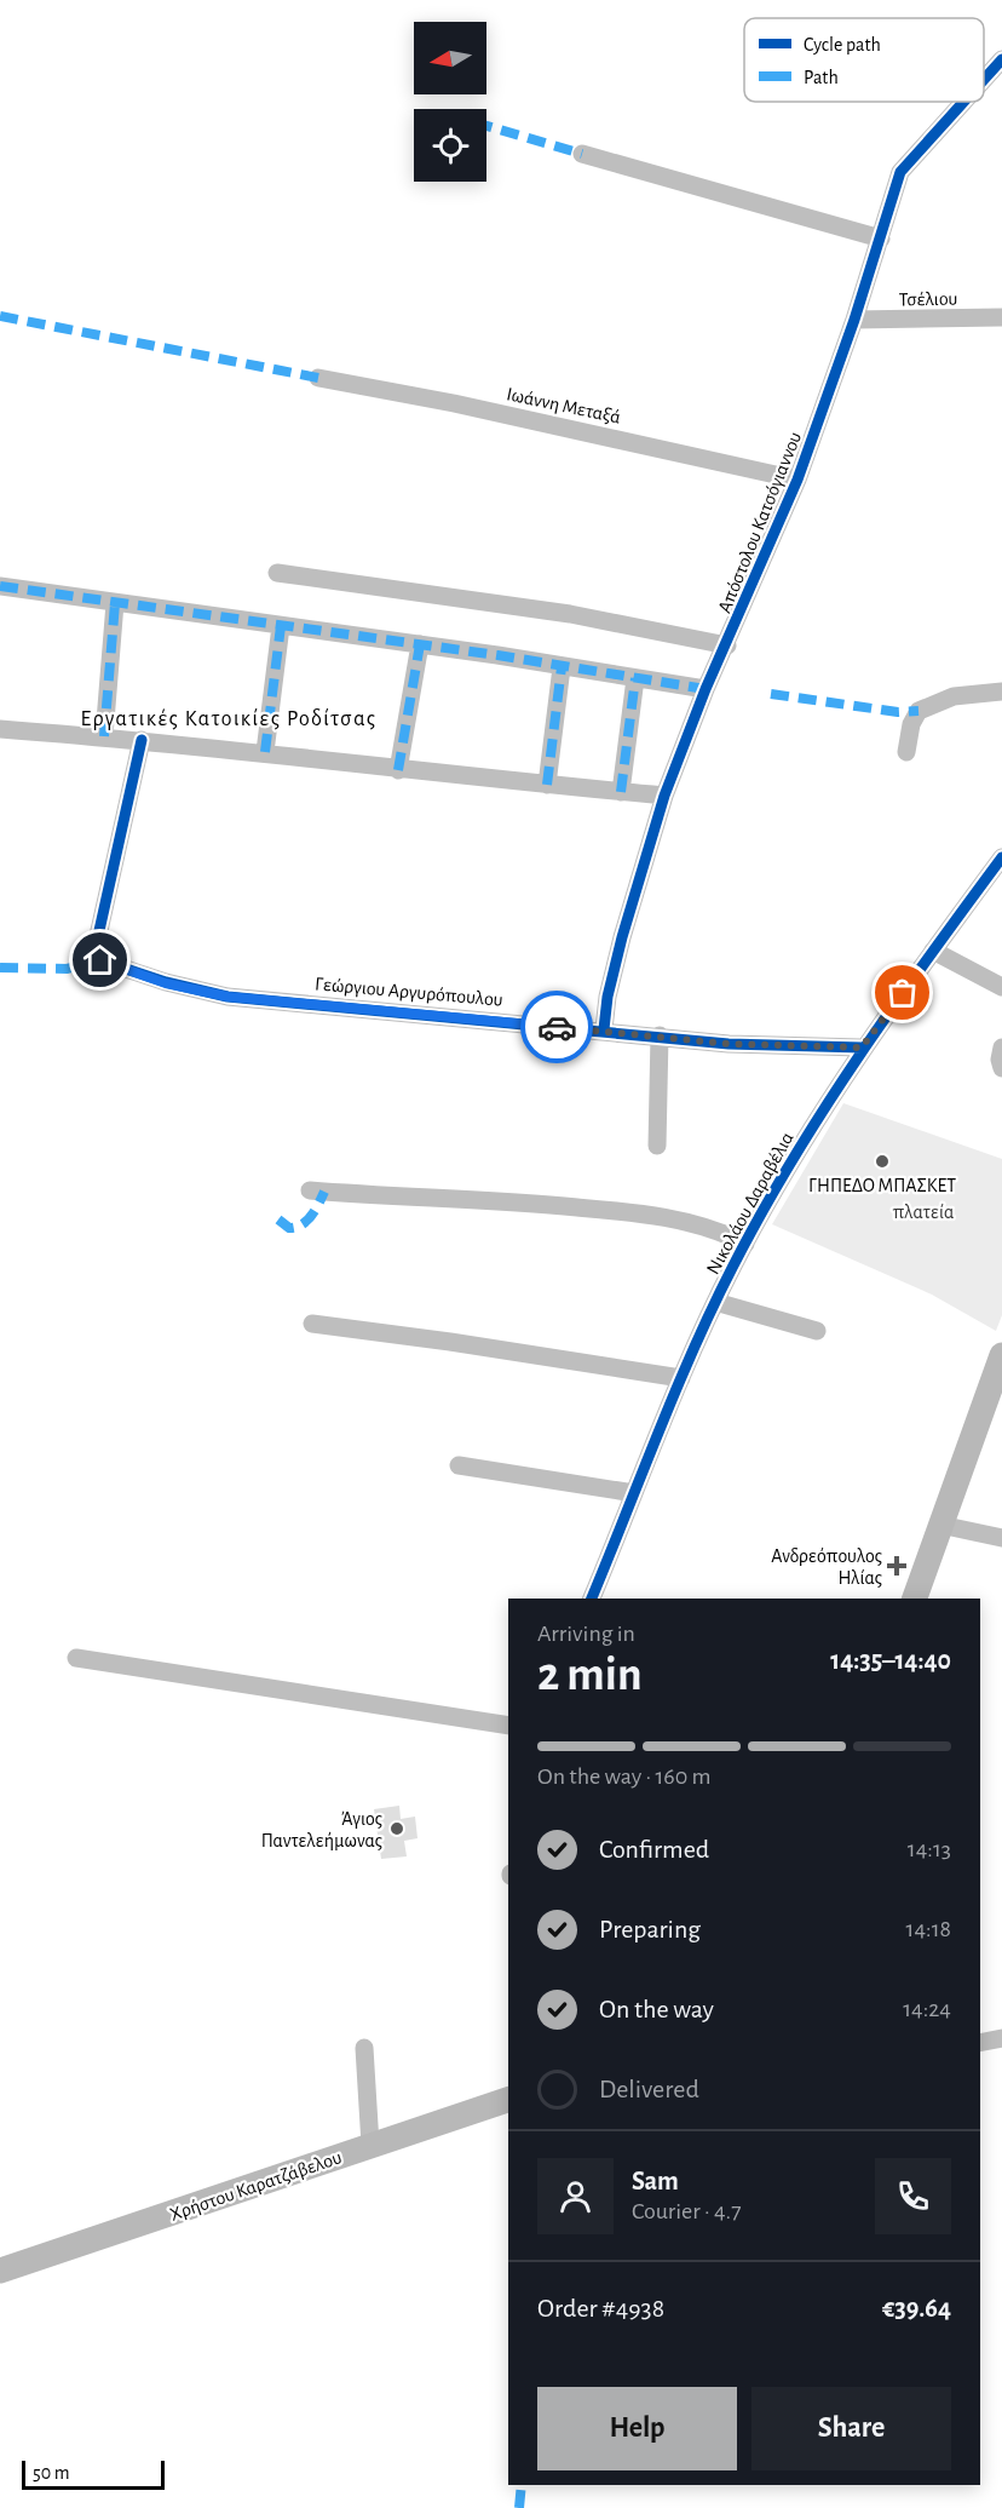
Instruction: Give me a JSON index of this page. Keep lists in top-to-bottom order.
{
  "streets": {
    "street": [
      "Τσέλιου",
      "Ιωάννη Μεταξά",
      "Απόστολου Κατσόγιαννου",
      "Γεώργιου Αργυρόπουλου",
      "Νικολάου Δαραβέλια",
      "Χρήστου Καρατζάβελου"
    ]
  },
  "crossings": [
    ["Τσέλιου", "Απόστολου Κατσόγιαννου"],
    ["Ιωάννη Μεταξά", "Απόστολου Κατσόγιαννου"],
    ["Απόστολου Κατσόγιαννου", "Γεώργιου Αργυρόπουλου"],
    ["Γεώργιου Αργυρόπουλου", "Νικολάου Δαραβέλια"]
  ],
  "districts": ["Εργατικές Κατοικίες Ροδίτσας"],
  "parks": ["πλατεία"],
  "places": {
    "other": ["ΓΗΠΕΔΟ ΜΠΑΣΚΕΤ", "Άγιος Παντελεήμωνας"],
    "health": ["Ανδρεόπουλος Ηλίας"]
  },
  "legend": ["Cycle path", "Path"],
  "scale_bar": "50 m",
  "north": "left",
  "page": {
    "heading": ["2 min", "Arriving in", "14:35–14:40"],
    "panel": [
      "Sam",
      "Courier · 4.7",
      "Order #4938",
      "€39.64"
    ],
    "bar": "On the way · 160 m",
    "list": [
      ["Confirmed", "14:13"],
      ["Preparing", "14:18"],
      ["On the way", "14:24"],
      "Delivered"
    ],
    "buttons": ["Help", "Share"],
    "scale": "50 m"
  }
}
